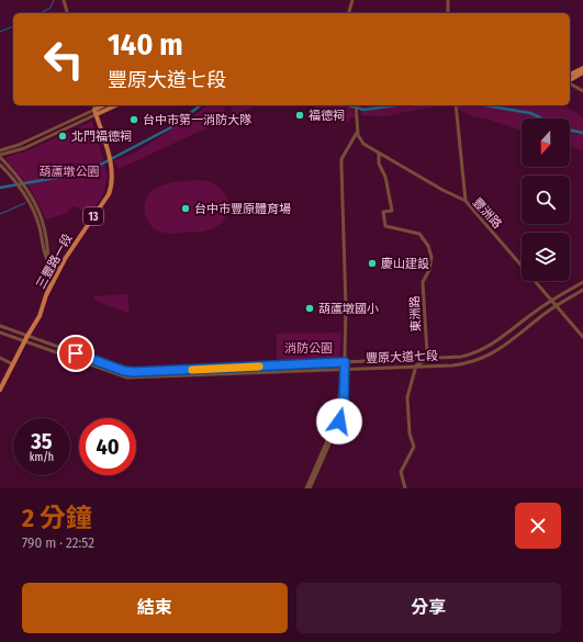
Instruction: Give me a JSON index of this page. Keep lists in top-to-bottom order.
{
  "streets": {
    "main road": ["13", "三豐路一段"],
    "street": ["豐洲路", "東洲路", "豐原大道七段"]
  },
  "crossings": [
    ["豐洲路", "東洲路"],
    ["豐洲路", "豐原大道七段"],
    ["13", "三豐路一段"],
    ["13", "豐原大道七段"],
    ["三豐路一段", "豐原大道七段"],
    ["東洲路", "豐原大道七段"]
  ],
  "parks": ["葫蘆墩公園", "消防公園"],
  "places": [
    "福德祠",
    "台中市第一消防大隊",
    "北門福德祠",
    "台中市豐原體育場",
    "慶山建設",
    "葫蘆墩國小"
  ],
  "north": "bottom",
  "page": {
    "turn": ["140 m", "豐原大道七段"],
    "speed": "35 km/h",
    "limit": "40",
    "heading": ["2 分鐘", "790 m · 22:52"],
    "buttons": ["結束", "分享"]
  }
}
